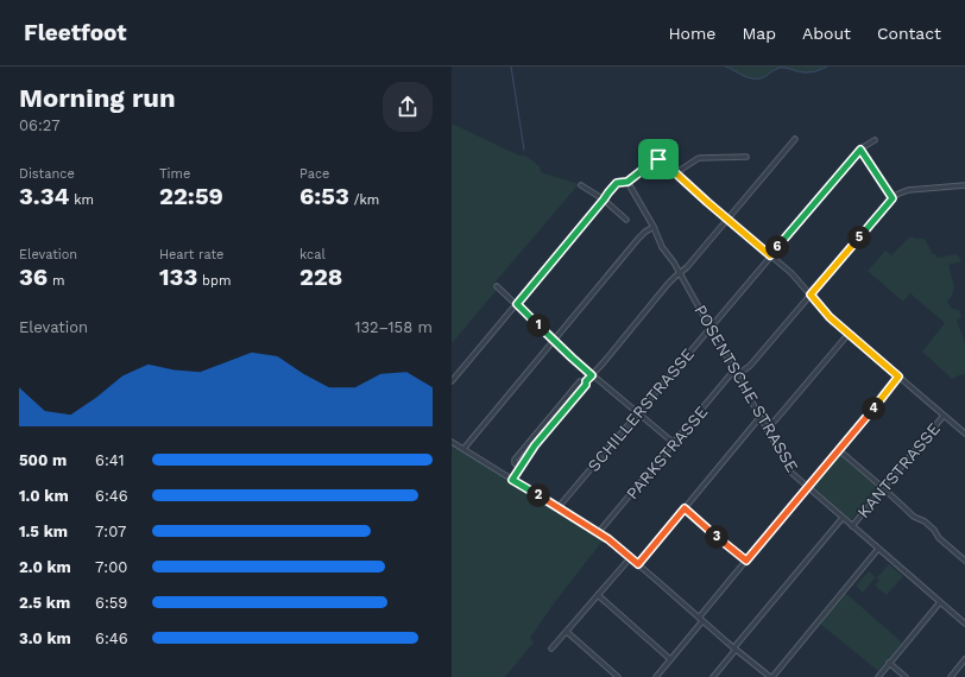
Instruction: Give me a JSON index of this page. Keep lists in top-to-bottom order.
{
  "streets": {
    "street": [
      "POSENTSCHE STRASSE",
      "SCHILLERSTRASSE",
      "PARKSTRASSE",
      "KANTSTRASSE"
    ]
  },
  "crossings": [
    ["POSENTSCHE STRASSE", "SCHILLERSTRASSE"],
    ["POSENTSCHE STRASSE", "PARKSTRASSE"],
    ["POSENTSCHE STRASSE", "KANTSTRASSE"]
  ],
  "page": {
    "header": "Fleetfoot",
    "nav": [
      "Home",
      "Map",
      "About",
      "Contact"
    ],
    "heading": ["Morning run", "06:27"],
    "stats": [
      ["Distance", "3.34 km"],
      ["Time", "22:59"],
      ["Pace", "6:53 /km"],
      ["Elevation", "36 m"],
      ["Heart rate", "133 bpm"],
      ["kcal", "228"]
    ],
    "pins": [
      "5",
      "6",
      "1",
      "4",
      "2",
      "3"
    ],
    "chart": ["Elevation", "132–158 m"],
    "list": [
      {
        "name": "500 m",
        "note": "6:41"
      },
      {
        "name": "1.0 km",
        "note": "6:46"
      },
      {
        "name": "1.5 km",
        "note": "7:07"
      },
      {
        "name": "2.0 km",
        "note": "7:00"
      },
      {
        "name": "2.5 km",
        "note": "6:59"
      },
      {
        "name": "3.0 km",
        "note": "6:46"
      }
    ]
  }
}
